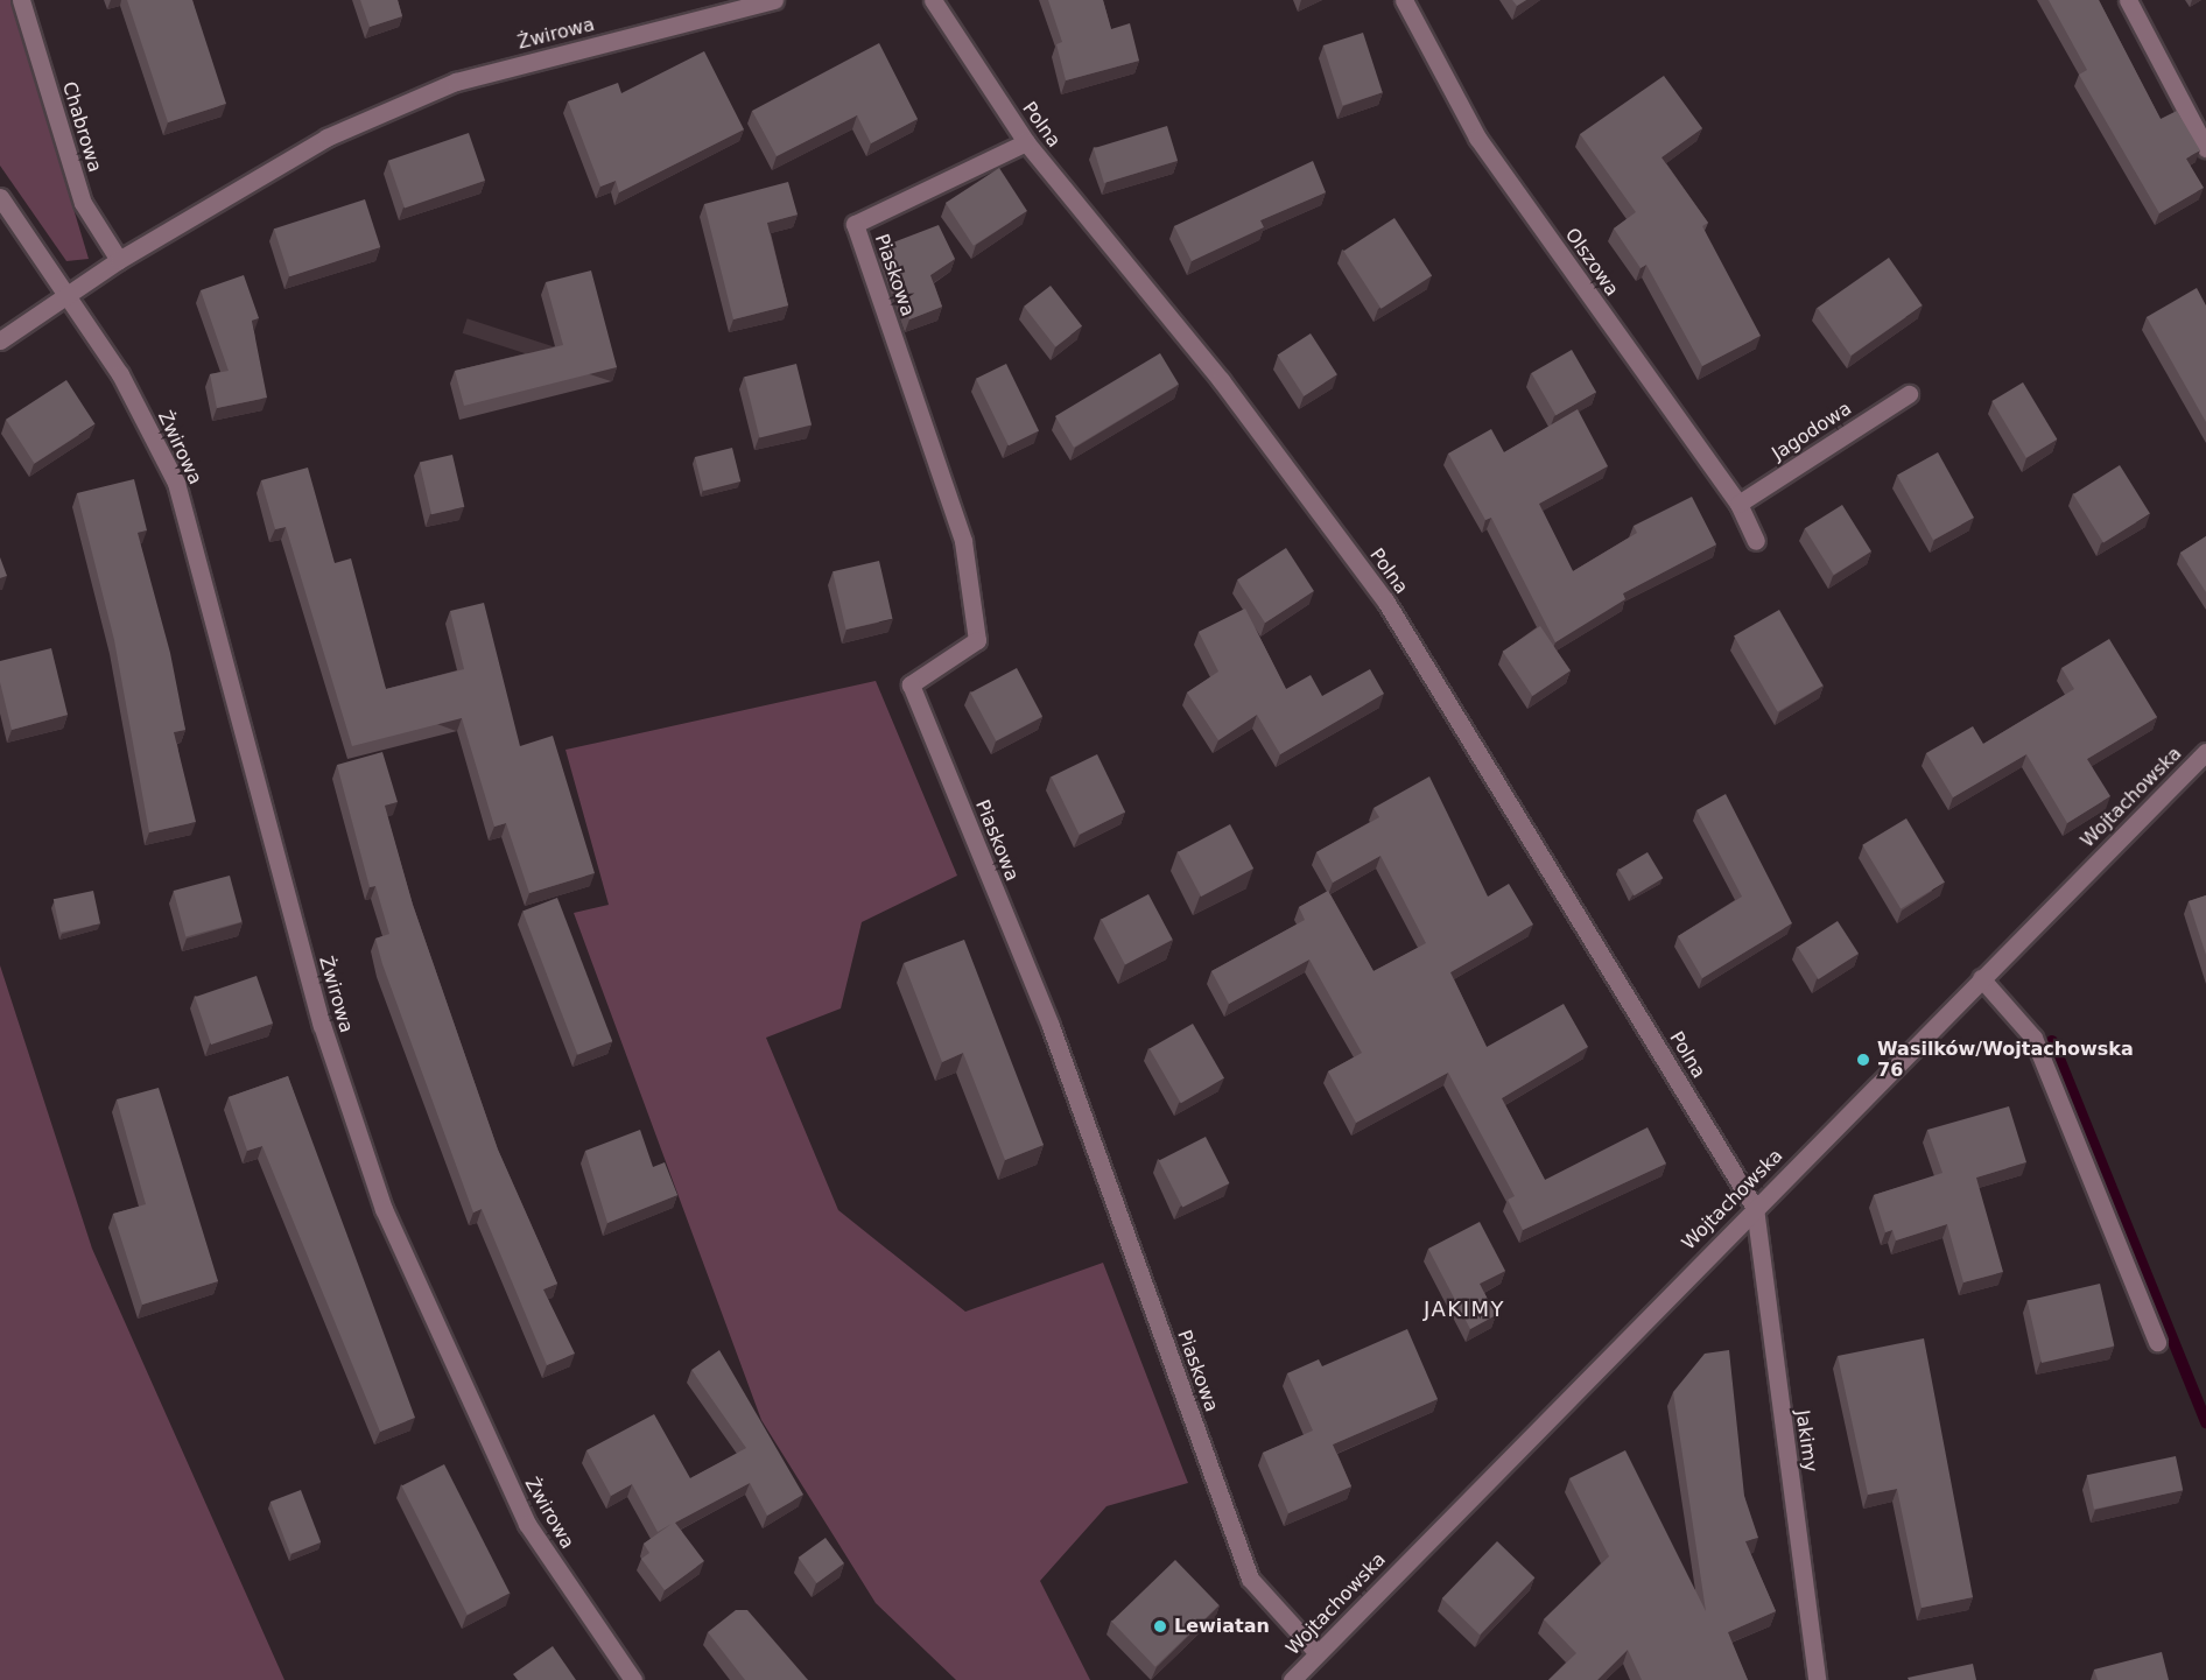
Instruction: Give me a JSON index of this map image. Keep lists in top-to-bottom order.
{
  "streets": {
    "street": [
      "Żwirowa",
      "Polna",
      "Chabrowa",
      "Olszowa",
      "Piaskowa",
      "Jagodowa",
      "Wojtachowska",
      "Jakimy"
    ]
  },
  "crossings": [
    ["Żwirowa", "Chabrowa"],
    ["Polna", "Piaskowa"],
    ["Polna", "Wojtachowska"],
    ["Polna", "Jakimy"],
    ["Olszowa", "Jagodowa"],
    ["Piaskowa", "Wojtachowska"],
    ["Wojtachowska", "Jakimy"]
  ],
  "districts": ["JAKIMY"],
  "places": ["Wasilków/Wojtachowska 76", "Lewiatan"]
}
